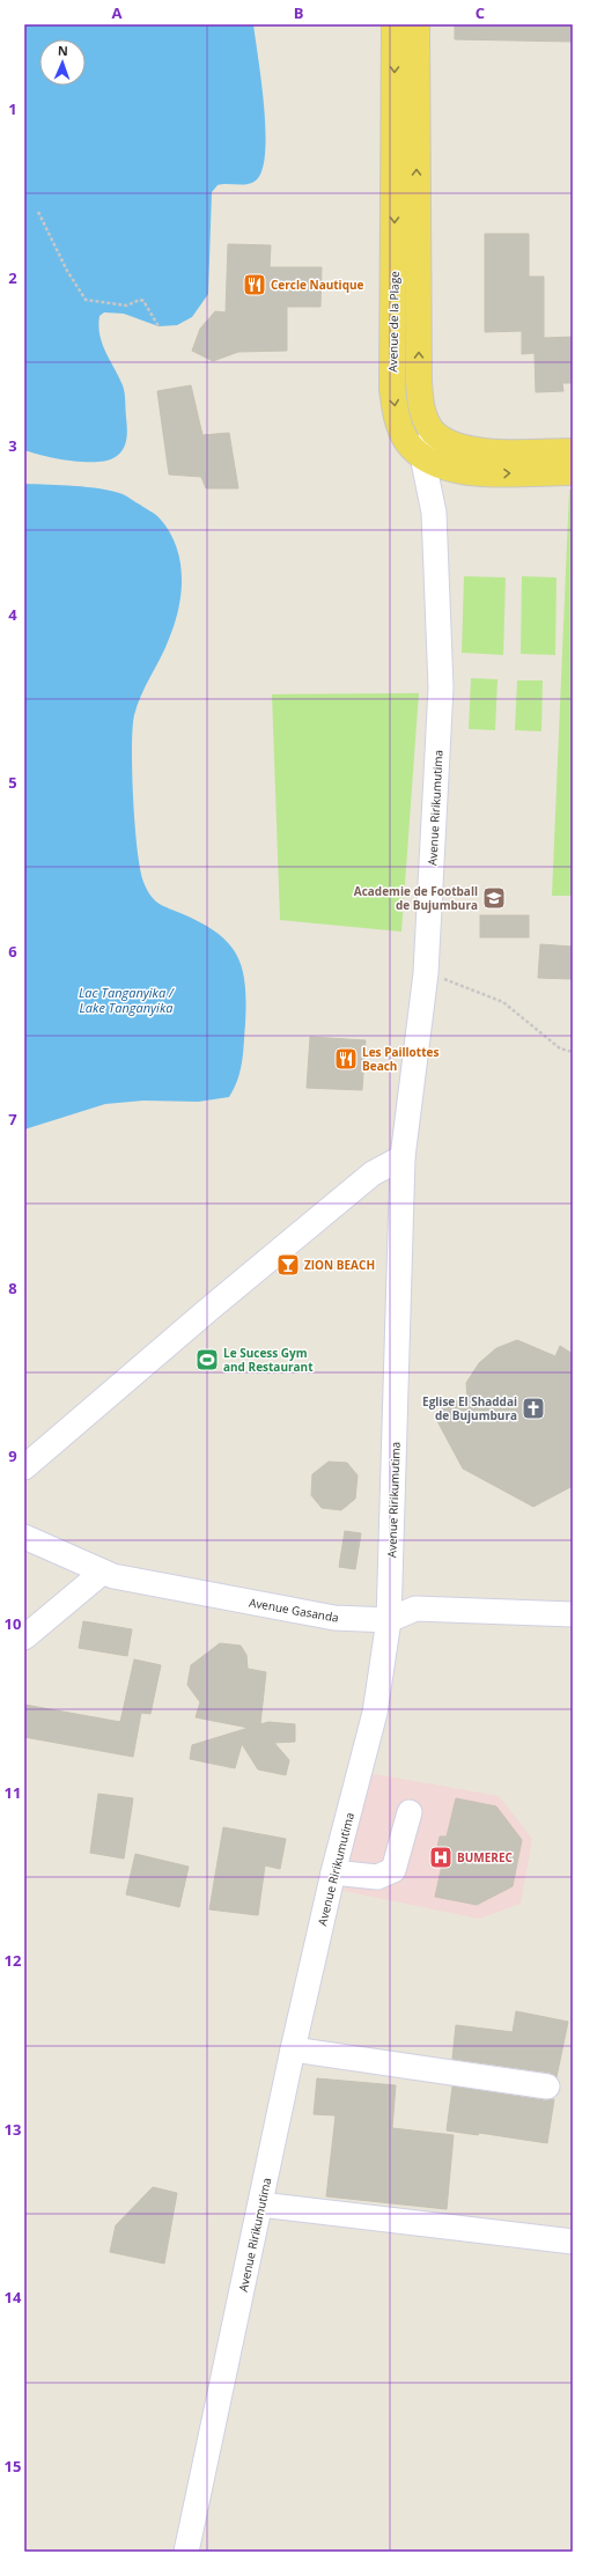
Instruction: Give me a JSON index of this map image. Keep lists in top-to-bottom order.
{
  "streets": {
    "main road": ["Avenue de la Plage"],
    "street": ["Avenue Ririkumutima", "Avenue Gasanda"]
  },
  "crossings": [
    ["Avenue de la Plage", "Avenue Ririkumutima"],
    ["Avenue Ririkumutima", "Avenue Gasanda"]
  ],
  "water": ["Lac Tanganyika / Lake Tanganyika"],
  "places": {
    "restaurant": ["Cercle Nautique", "Les Paillottes Beach"],
    "school or university": ["Academie de Football de Bujumbura"],
    "bar": ["ZION BEACH"],
    "sports": ["Le Sucess Gym and Restaurant"],
    "church": ["Eglise El Shaddai de Bujumbura"],
    "hospital": ["BUMEREC"]
  },
  "north": "top",
  "grid": {
    "columns": ["A", "B", "C"],
    "rows": [
      "1",
      "2",
      "3",
      "4",
      "5",
      "6",
      "7",
      "8",
      "9",
      "10",
      "11",
      "12",
      "13",
      "14",
      "15"
    ]
  }
}
